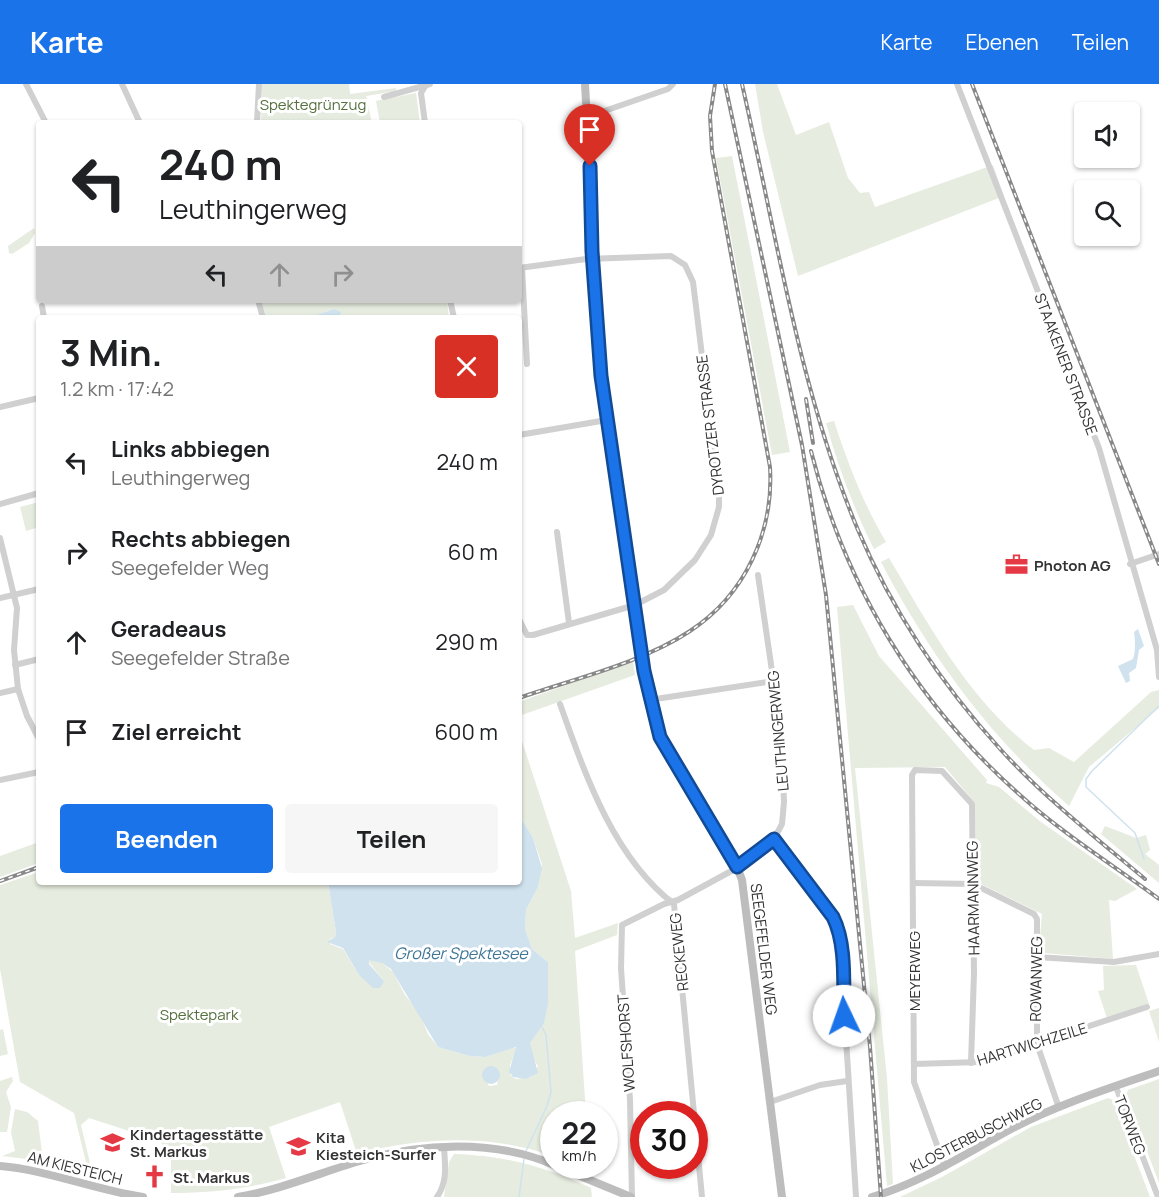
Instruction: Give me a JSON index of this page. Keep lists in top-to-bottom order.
{
  "streets": {
    "street": [
      "STAAKENER STRASSE",
      "DYROTZER STRASSE",
      "LEUTHINGERWEG",
      "HAARMANNWEG",
      "SEEGEFELDER WEG",
      "RECKEWEG",
      "MEYERWEG",
      "ROWANWEG",
      "WOLFSHORST",
      "HARTWICHZEILE",
      "TORWEG",
      "KLOSTERBUSCHWEG",
      "AM KIESTEICH"
    ]
  },
  "crossings": [
    ["DYROTZER STRASSE", "SEEGEFELDER WEG"],
    ["HAARMANNWEG", "MEYERWEG"],
    ["HAARMANNWEG", "ROWANWEG"],
    ["HAARMANNWEG", "HARTWICHZEILE"],
    ["RECKEWEG", "WOLFSHORST"],
    ["MEYERWEG", "HARTWICHZEILE"],
    ["MEYERWEG", "KLOSTERBUSCHWEG"],
    ["ROWANWEG", "HARTWICHZEILE"],
    ["ROWANWEG", "KLOSTERBUSCHWEG"],
    ["TORWEG", "KLOSTERBUSCHWEG"]
  ],
  "water": ["Großer Spektesee"],
  "parks": ["Spektegrünzug", "Spektepark"],
  "places": {
    "office": ["Photon AG"],
    "school or university": ["Kindertagesstätte St. Markus", "Kita Kiesteich-Surfer"],
    "church": ["St. Markus"]
  },
  "page": {
    "header": "Karte",
    "nav": ["Karte", "Ebenen", "Teilen"],
    "turn": ["240 m", "Leuthingerweg"],
    "heading": ["3 Min.", "1.2 km · 17:42"],
    "list": [
      {
        "name": "Links abbiegen",
        "note": "Leuthingerweg",
        "value": "240 m"
      },
      {
        "name": "Rechts abbiegen",
        "note": "Seegefelder Weg",
        "value": "60 m"
      },
      {
        "name": "Geradeaus",
        "note": "Seegefelder Straße",
        "value": "290 m"
      },
      {
        "name": "Ziel erreicht",
        "value": "600 m"
      }
    ],
    "buttons": ["Beenden", "Teilen"],
    "speed": "22 km/h",
    "limit": "30"
  }
}
